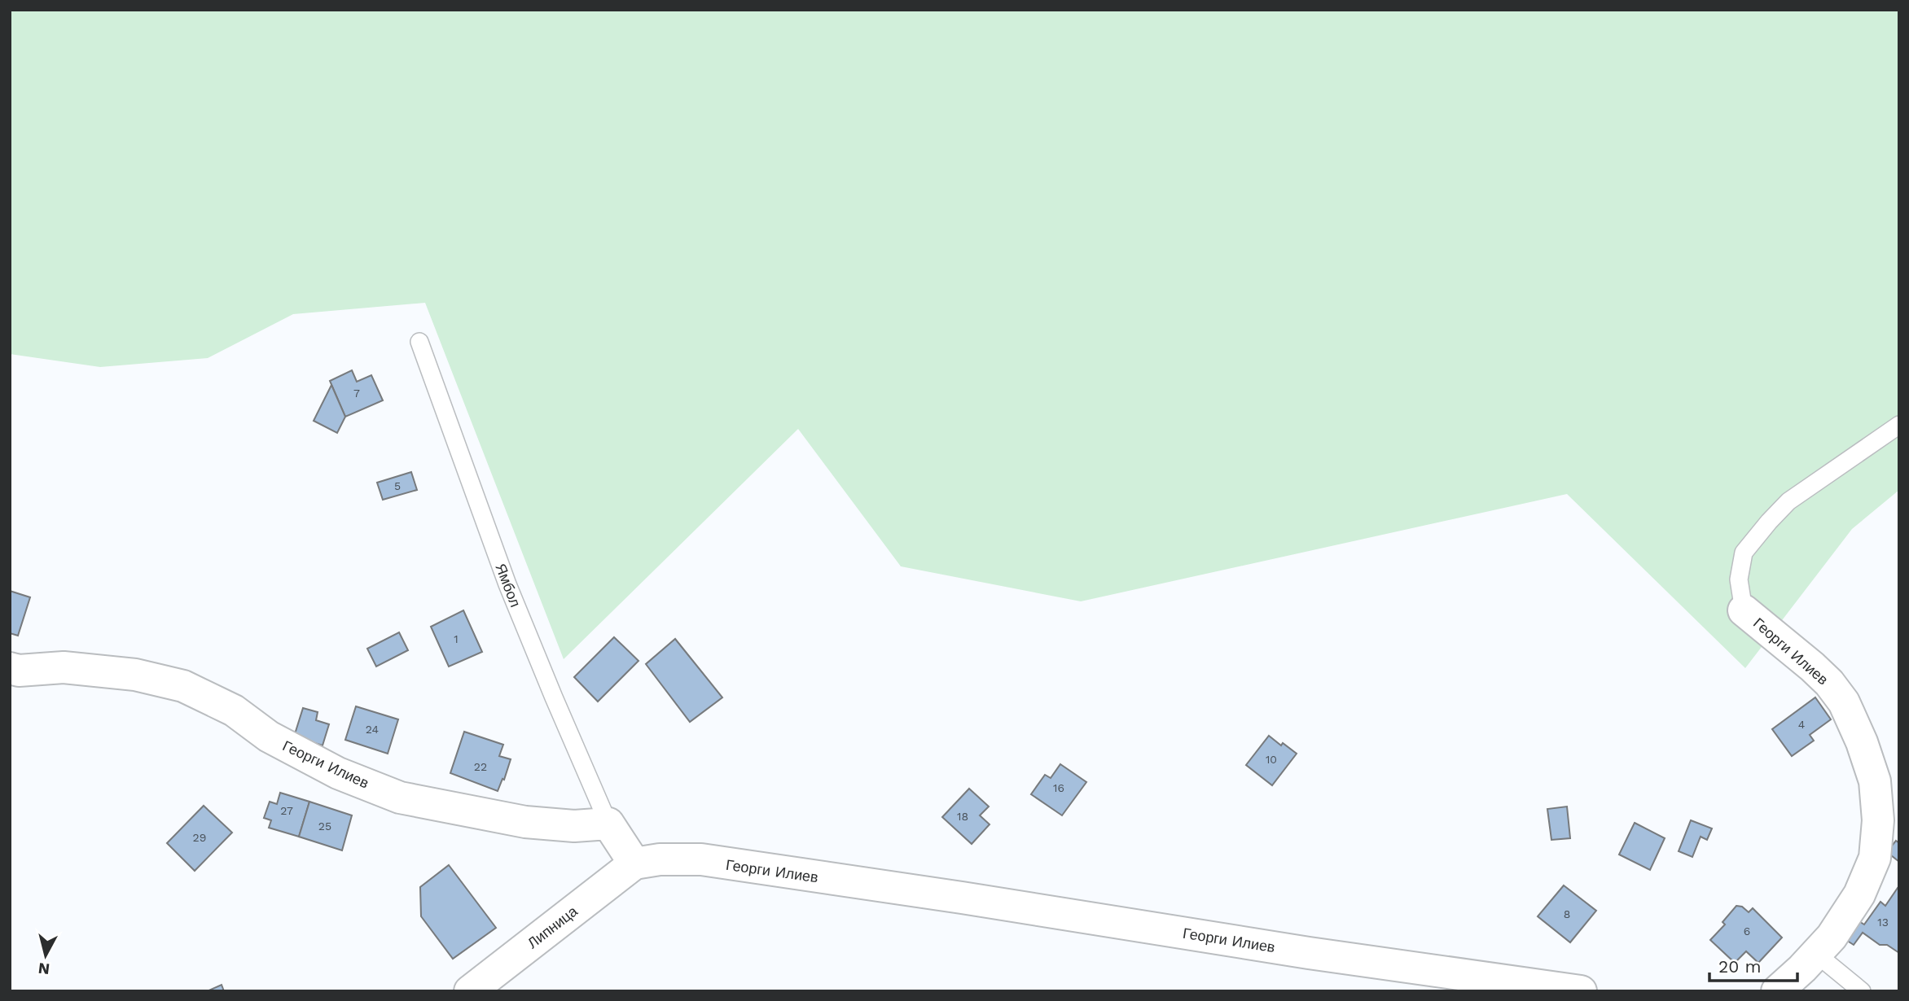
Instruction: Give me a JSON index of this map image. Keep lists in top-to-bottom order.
{
  "streets": {
    "street": ["Георги Илиев", "Липница"],
    "lane": ["Ямбол"]
  },
  "crossings": [
    ["Ямбол", "Георги Илиев"],
    ["Георги Илиев", "Липница"]
  ],
  "house_numbers": [
    "7",
    "5",
    "1",
    "4",
    "24",
    "10",
    "22",
    "16",
    "27",
    "18",
    "25",
    "29",
    "8",
    "13",
    "6"
  ],
  "scale_bar": "20 m",
  "north": "bottom"
}
